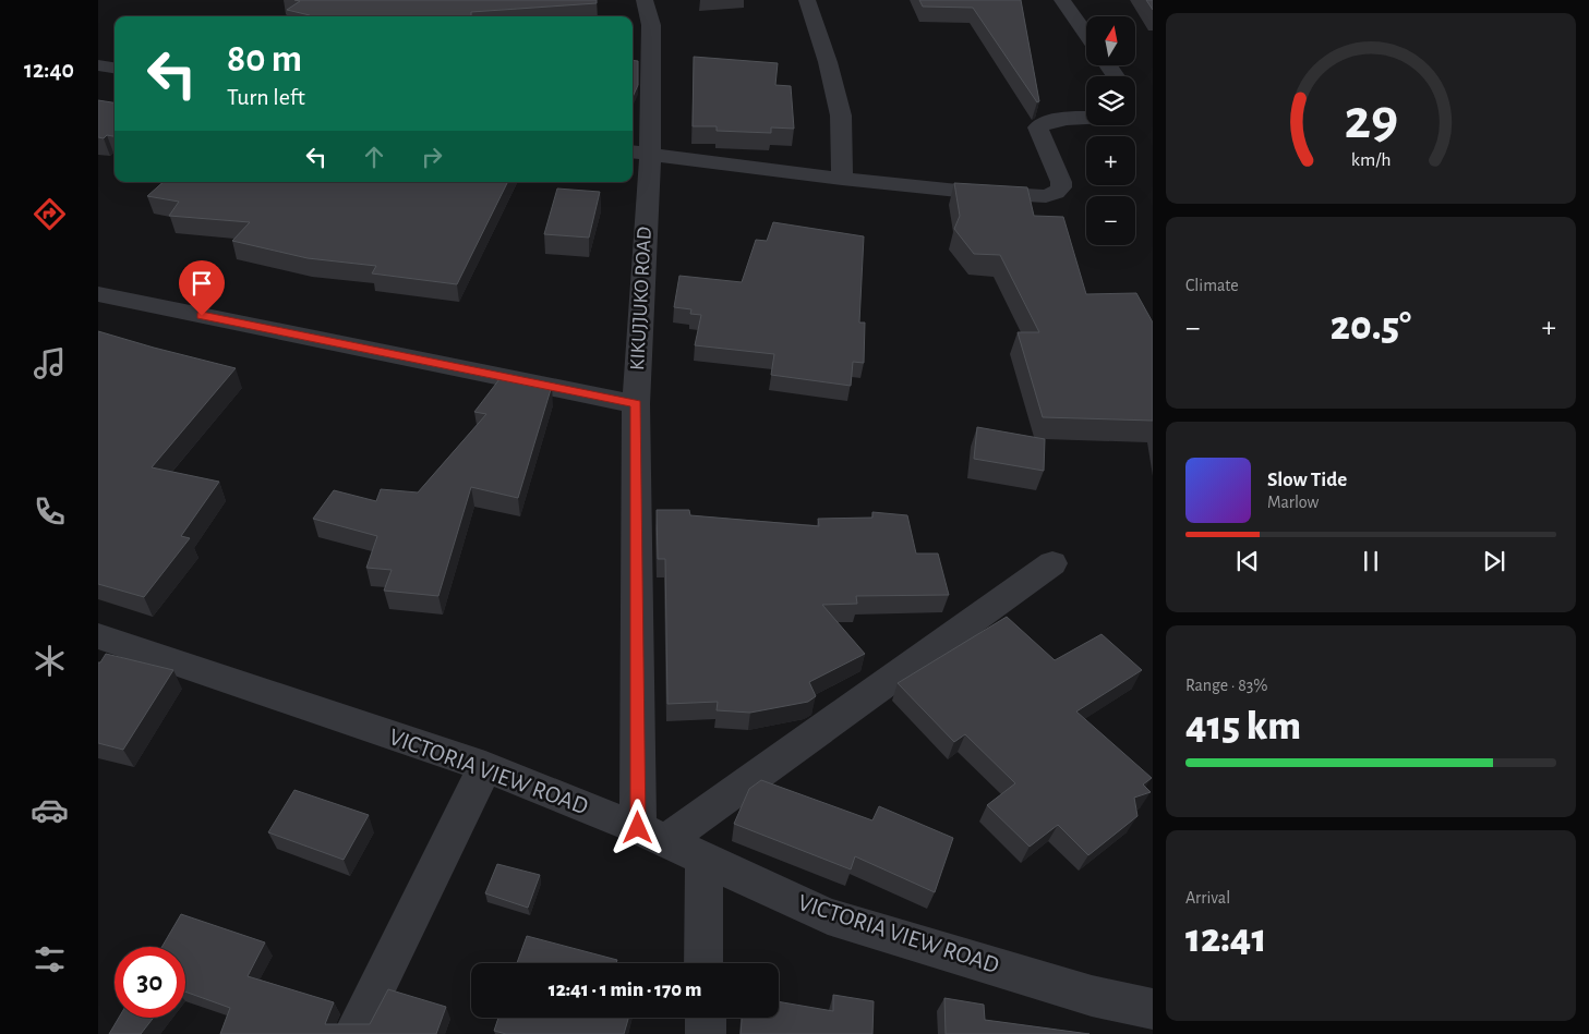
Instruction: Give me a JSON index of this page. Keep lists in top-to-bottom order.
{
  "streets": {
    "street": ["KIKUJJUKO ROAD", "VICTORIA VIEW ROAD"]
  },
  "crossings": [
    ["KIKUJJUKO ROAD", "VICTORIA VIEW ROAD"]
  ],
  "north": "top",
  "page": {
    "tabs": "12:40",
    "map_buttons": ["+", "−"],
    "turn": ["80 m", "Turn left"],
    "tile": [
      "Climate",
      ["Range · 83%", "415 km"],
      ["Arrival", "12:41"]
    ],
    "heat": ["−", "20.5°", "+"],
    "song": ["Slow Tide", "Marlow"],
    "limit": "30",
    "trip": "12:41 · 1 min · 170 m",
    "gauge": ["29", "km/h"]
  }
}
